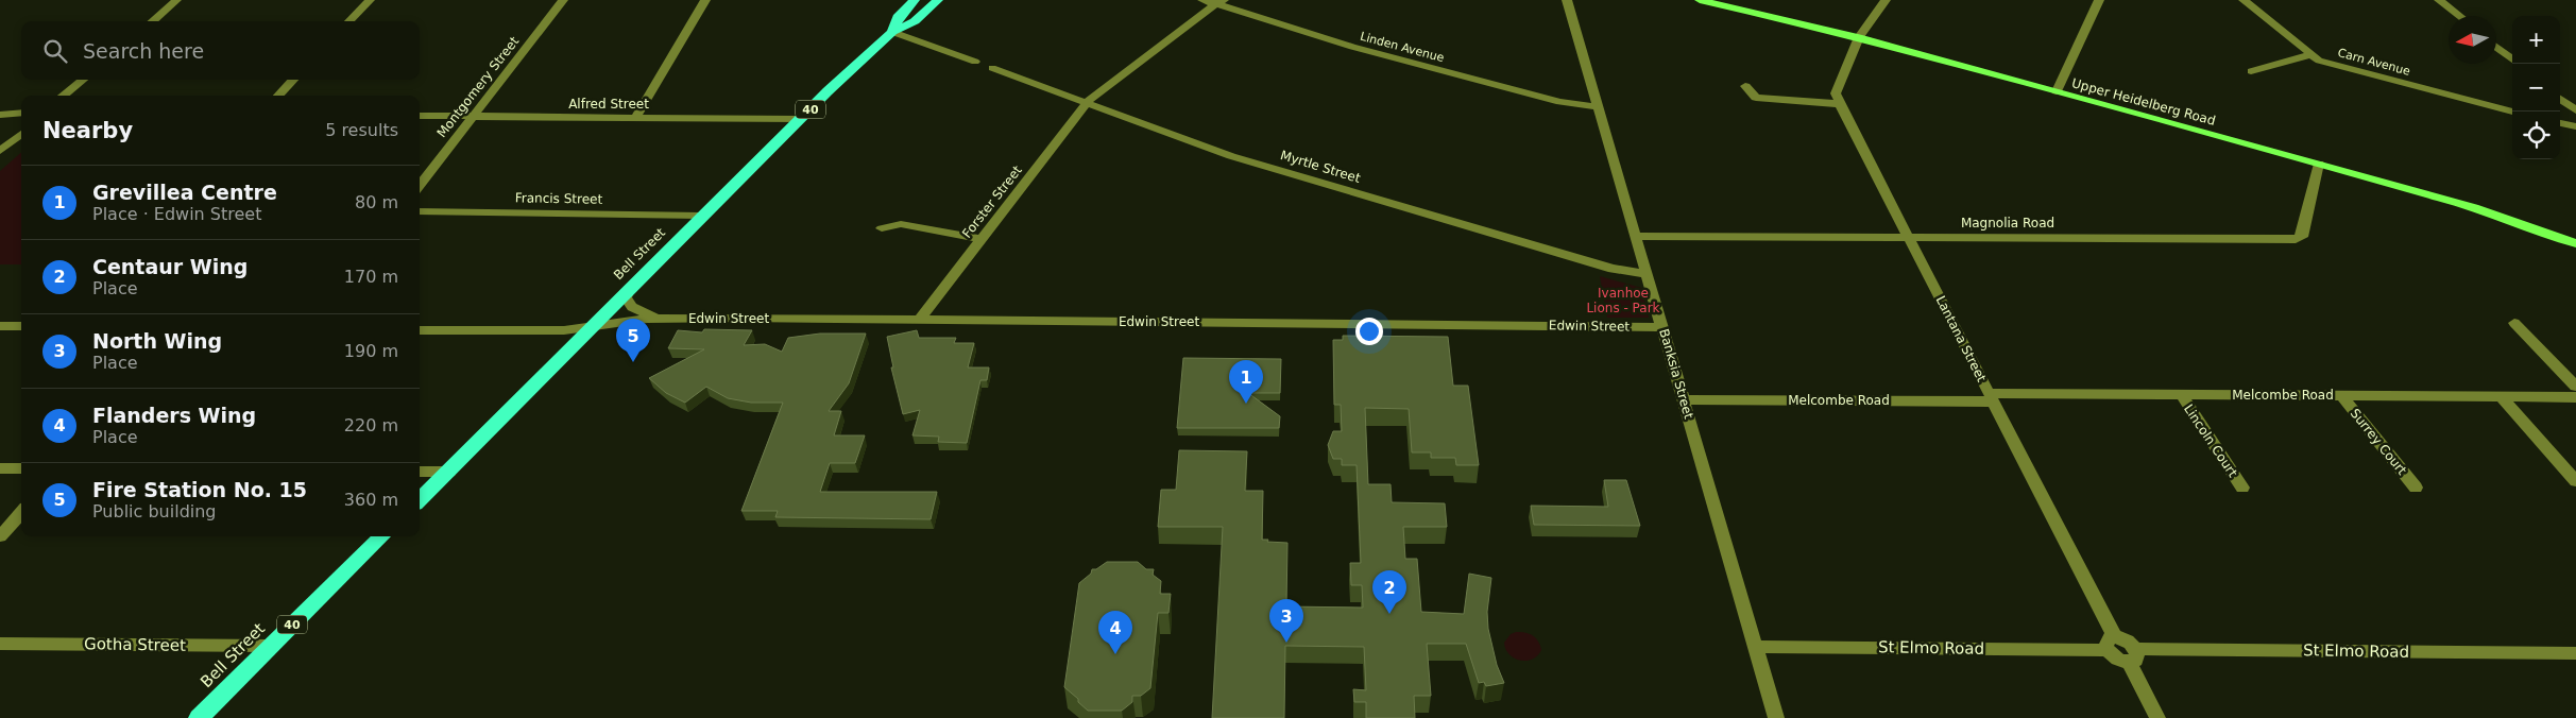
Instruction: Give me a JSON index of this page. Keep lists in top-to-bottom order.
{
  "streets": {
    "highway": ["40", "Bell Street"],
    "main road": ["Upper Heidelberg Road"],
    "street": [
      "Linden Avenue",
      "Carn Avenue",
      "Montgomery Street",
      "Alfred Street",
      "Myrtle Street",
      "Francis Street",
      "Forster Street",
      "Magnolia Road",
      "Edwin Street",
      "Lantana Street",
      "Banksia Street",
      "Melcombe Road",
      "Lincoln Court",
      "Surrey Court",
      "Gotha Street",
      "St Elmo Road"
    ]
  },
  "crossings": [
    ["Linden Avenue", "Forster Street"],
    ["Linden Avenue", "Banksia Street"],
    ["Montgomery Street", "Alfred Street"],
    ["Upper Heidelberg Road", "Magnolia Road"],
    ["Alfred Street", "Bell Street"],
    ["Myrtle Street", "Forster Street"],
    ["Myrtle Street", "Banksia Street"],
    ["Francis Street", "Bell Street"],
    ["Forster Street", "Edwin Street"],
    ["Magnolia Road", "Lantana Street"],
    ["Magnolia Road", "Banksia Street"],
    ["Bell Street", "Edwin Street"],
    ["Bell Street", "Gotha Street"],
    ["Edwin Street", "Banksia Street"],
    ["Lantana Street", "Melcombe Road"],
    ["Lantana Street", "St Elmo Road"],
    ["Banksia Street", "Melcombe Road"],
    ["Banksia Street", "St Elmo Road"],
    ["Melcombe Road", "Lincoln Court"],
    ["Melcombe Road", "Surrey Court"]
  ],
  "parks": ["Ivanhoe Lions - Park"],
  "north": "left",
  "page": {
    "map_buttons": ["+", "−"],
    "search": "Search here",
    "heading": ["Nearby", "5 results"],
    "list": [
      {
        "mark": "1",
        "name": "Grevillea Centre",
        "note": "Place · Edwin Street",
        "value": "80 m"
      },
      {
        "mark": "2",
        "name": "Centaur Wing",
        "note": "Place",
        "value": "170 m"
      },
      {
        "mark": "3",
        "name": "North Wing",
        "note": "Place",
        "value": "190 m"
      },
      {
        "mark": "4",
        "name": "Flanders Wing",
        "note": "Place",
        "value": "220 m"
      },
      {
        "mark": "5",
        "name": "Fire Station No. 15",
        "note": "Public building",
        "value": "360 m"
      }
    ],
    "pins": [
      "5",
      "1",
      "2",
      "3",
      "4"
    ]
  }
}
